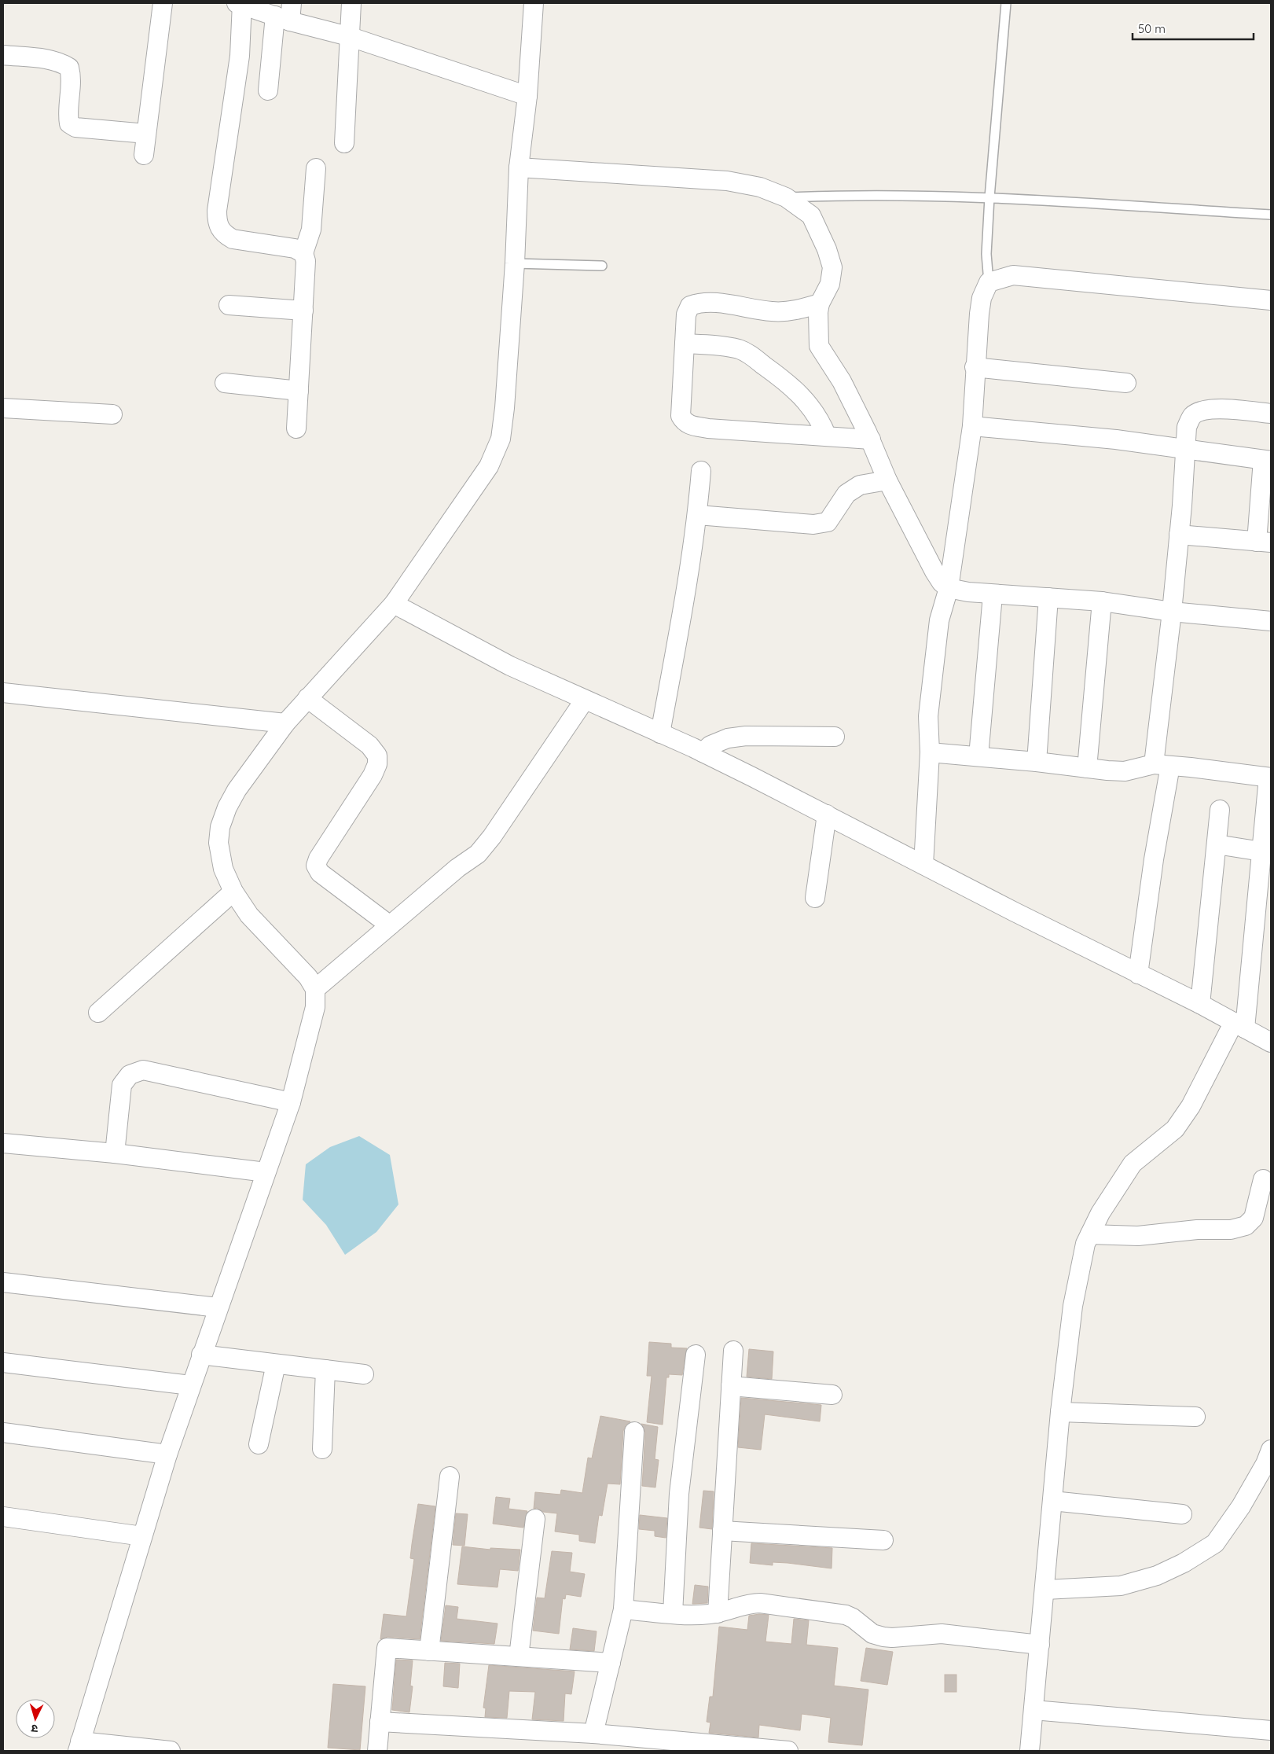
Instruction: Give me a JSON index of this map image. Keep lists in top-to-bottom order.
{
  "scale_bar": "50 m",
  "north": "bottom"
}
